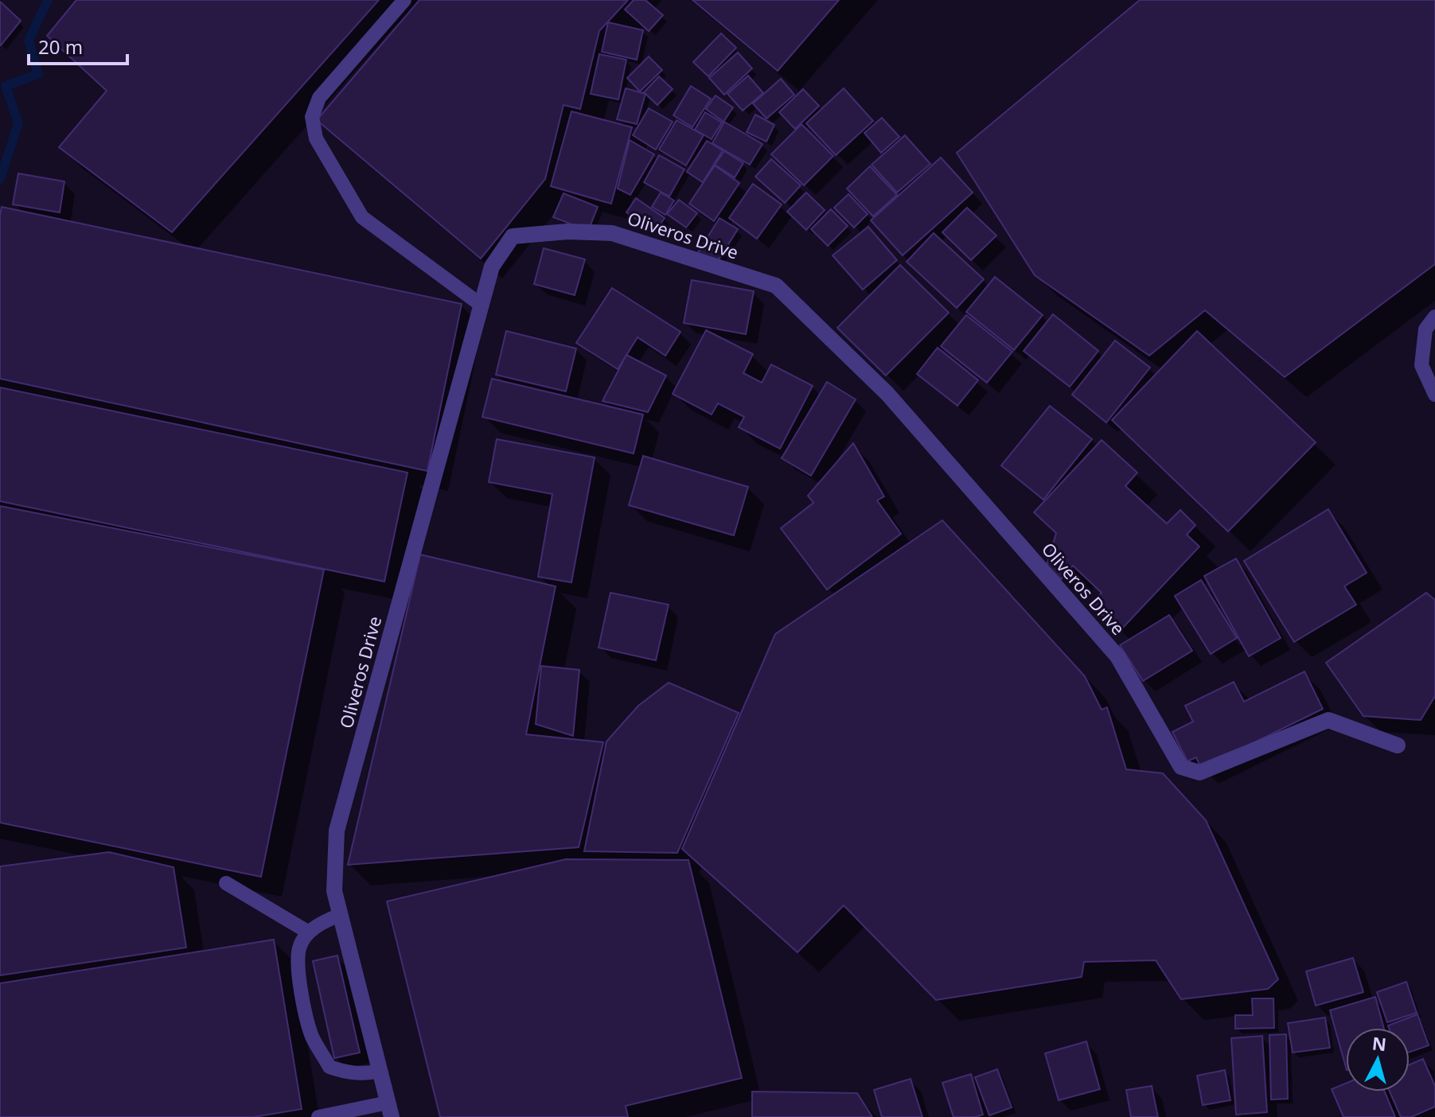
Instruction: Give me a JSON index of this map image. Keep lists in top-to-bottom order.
{
  "streets": {
    "street": ["Oliveros Drive"]
  },
  "scale_bar": "20 m",
  "north": "top"
}
